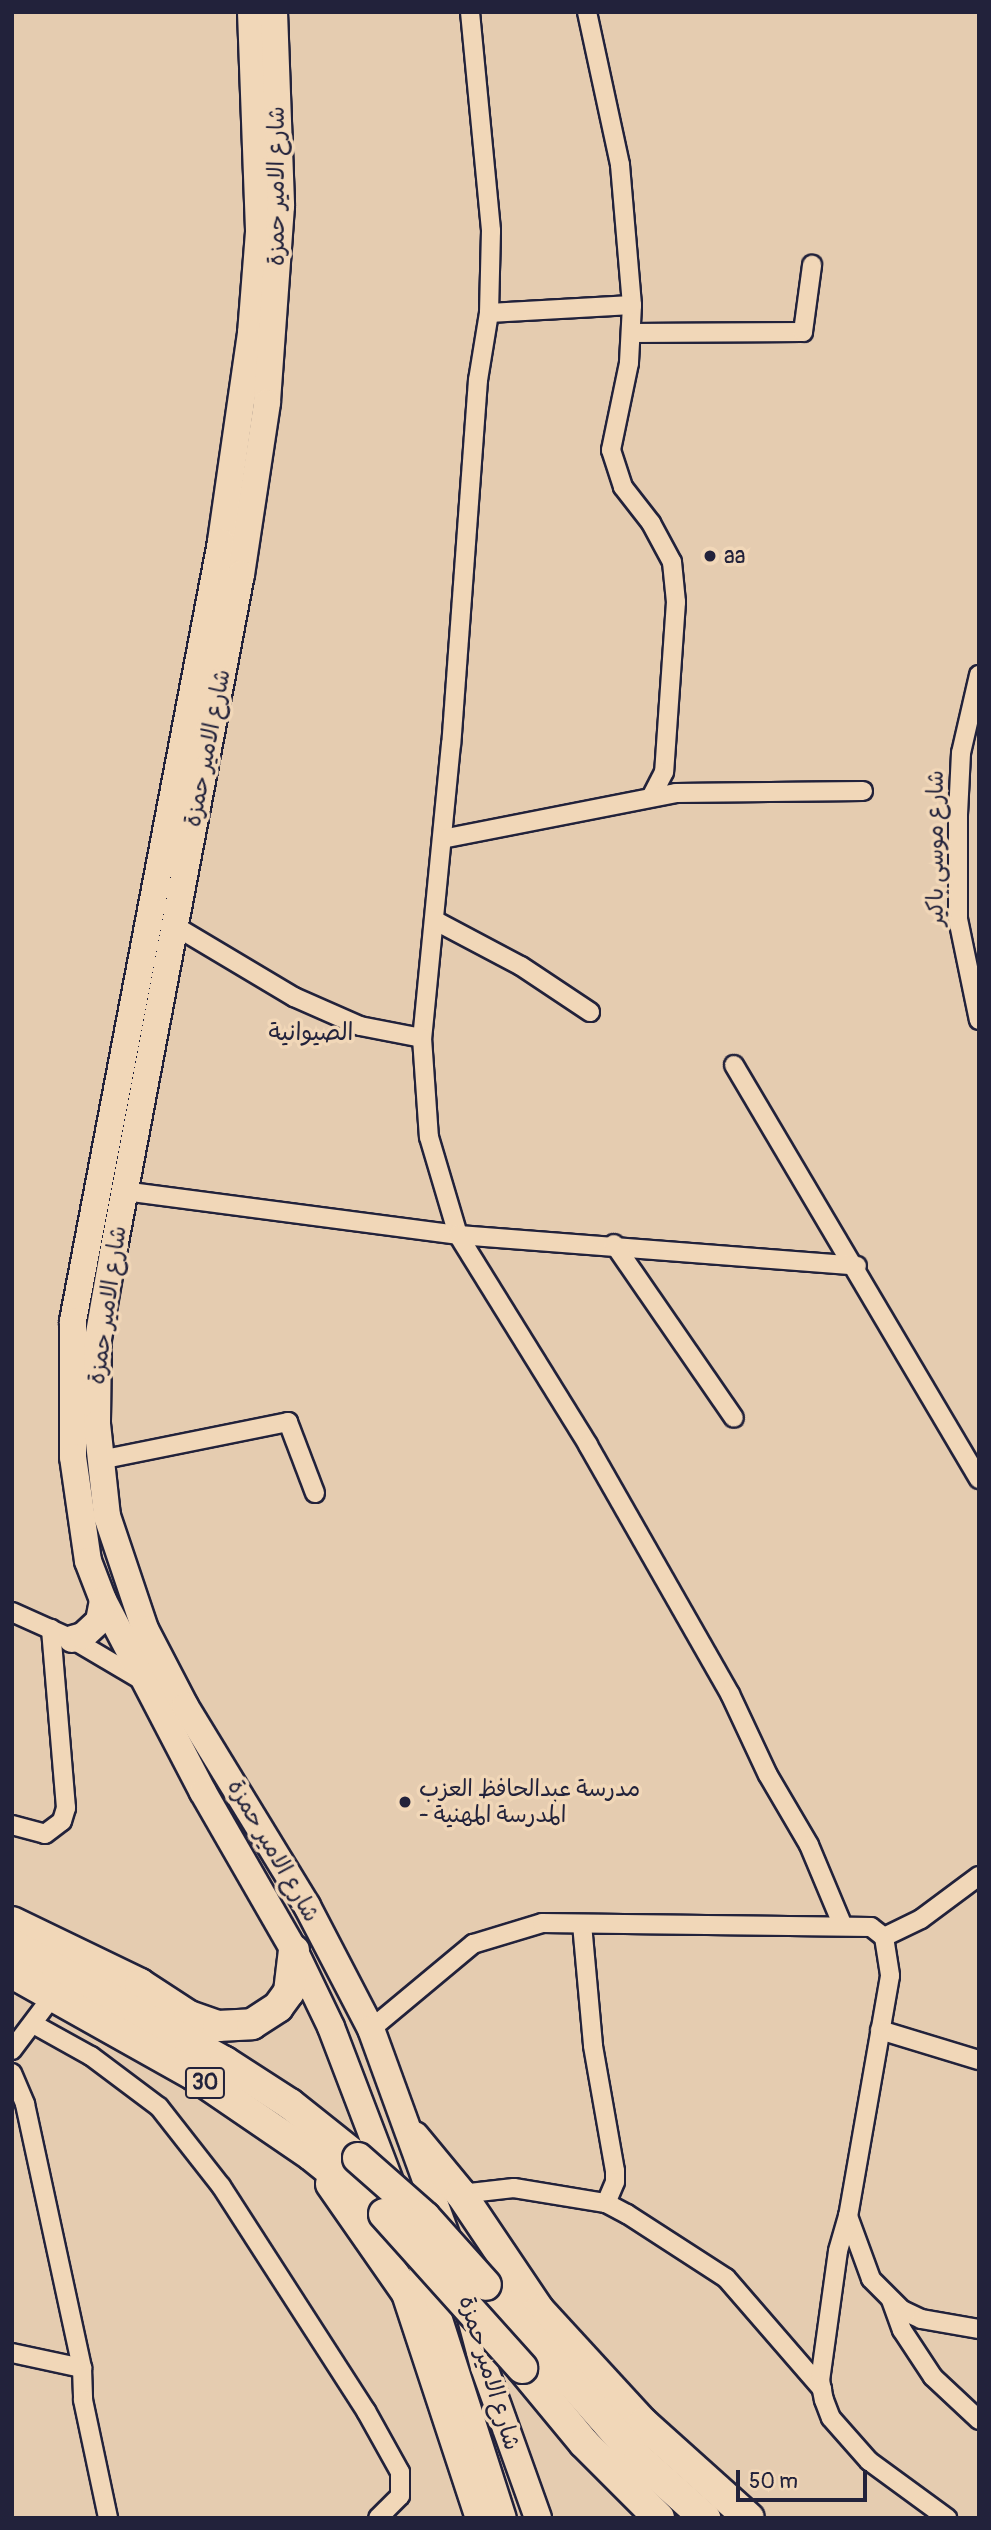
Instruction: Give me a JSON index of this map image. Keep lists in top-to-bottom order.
{
  "streets": {
    "main road": ["شارع الامير حمزة", "30"],
    "street": ["شارع موسى باكير"]
  },
  "districts": ["الصيوانية"],
  "places": ["aa", "مدرسة عبدالحافظ العزب - المدرسة المهنية"],
  "scale_bar": "50 m"
}
